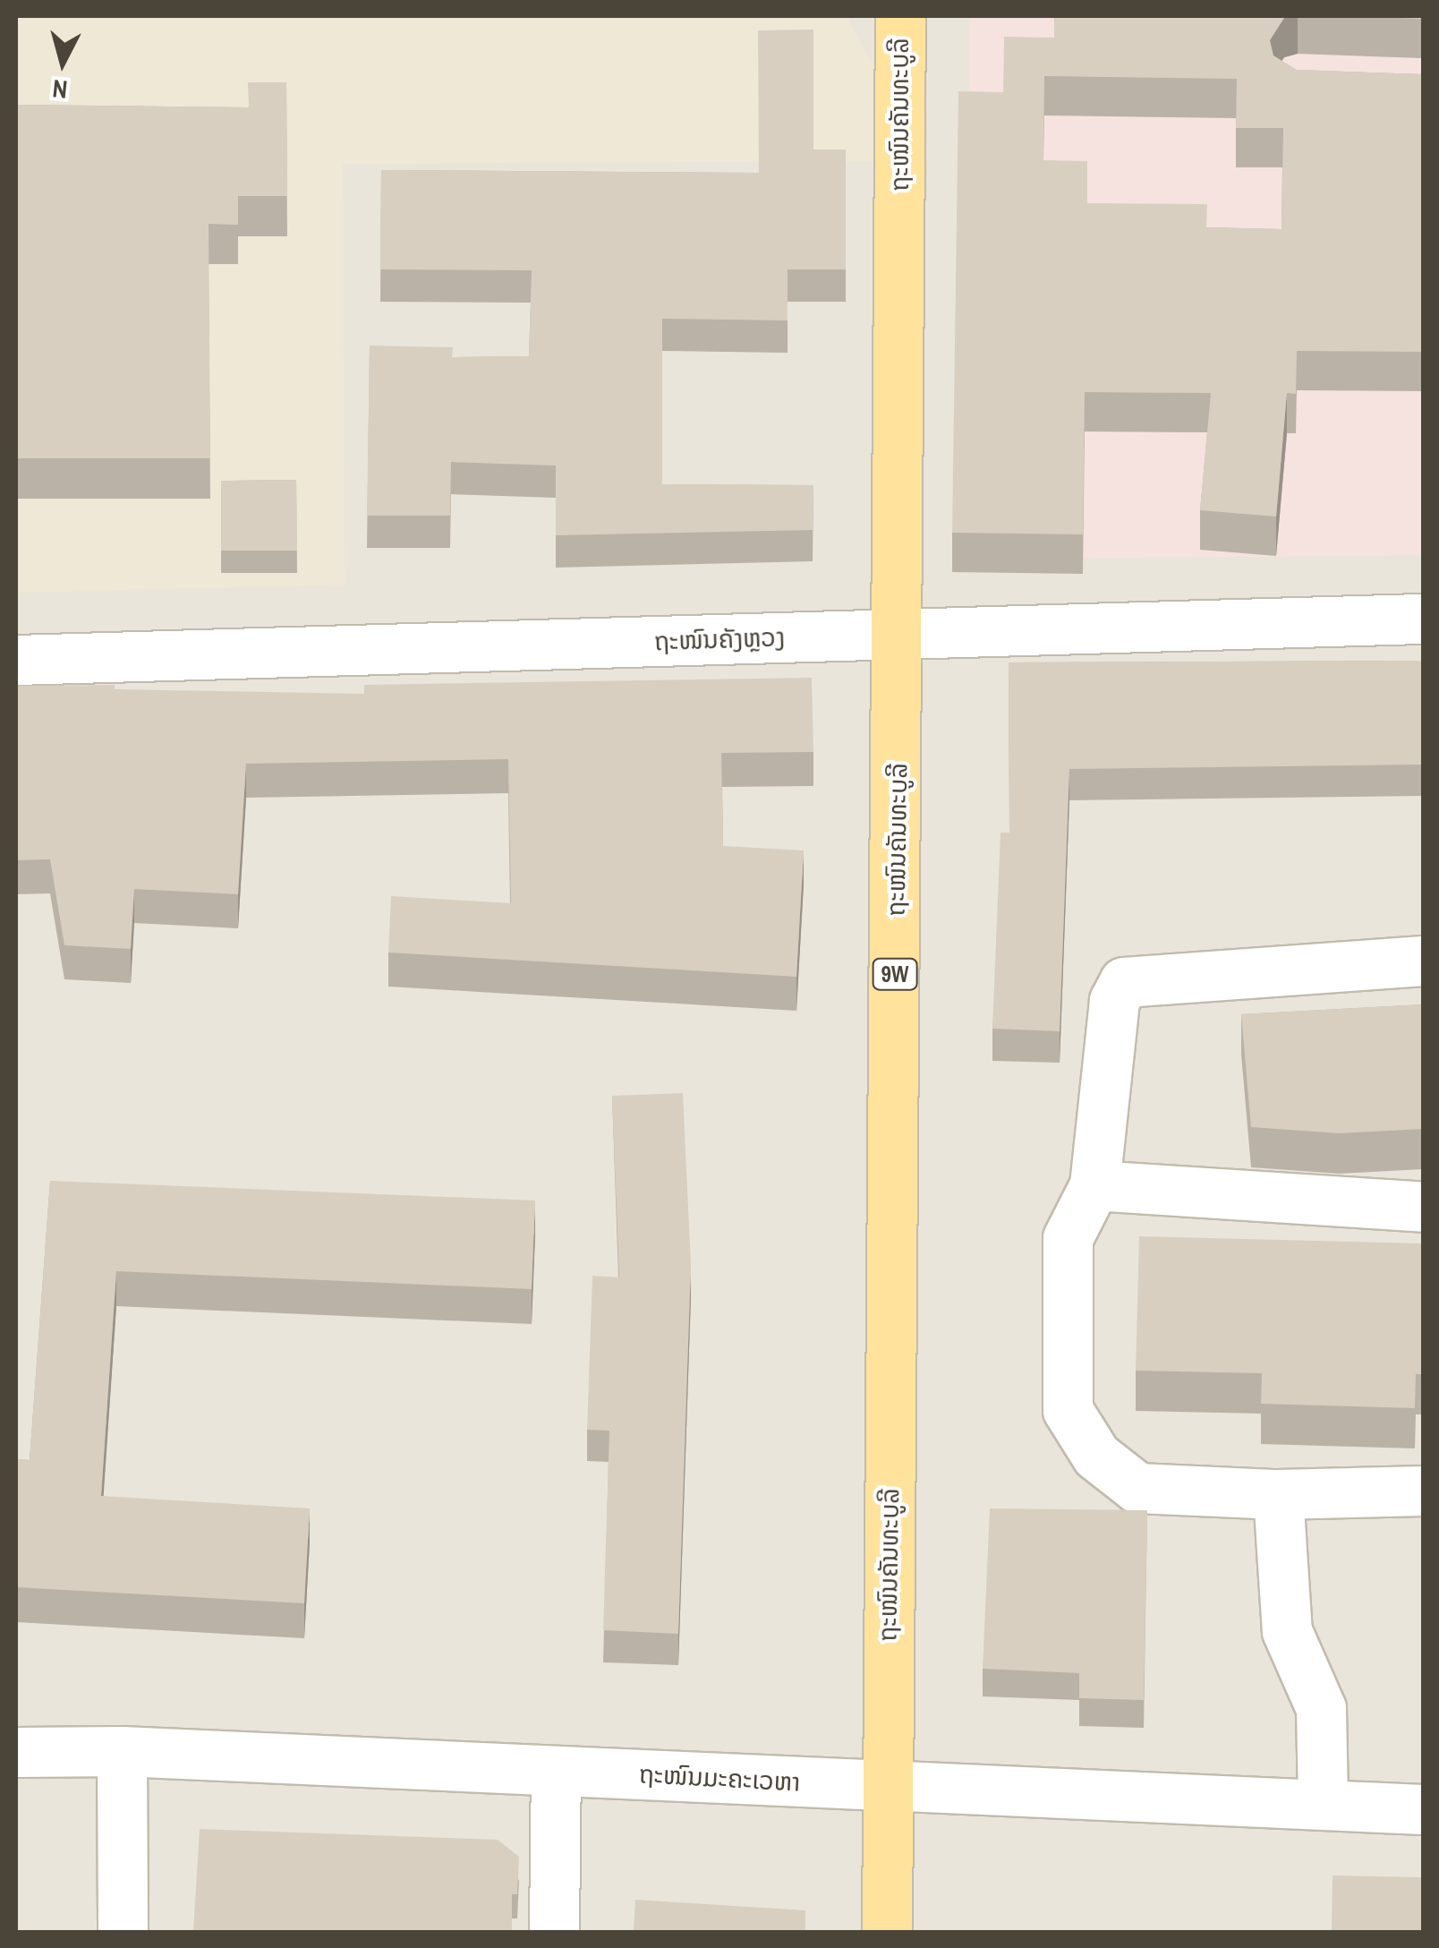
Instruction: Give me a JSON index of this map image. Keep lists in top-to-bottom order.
{
  "streets": {
    "main road": ["ຖະໜົນຄັນທະບູລີ", "9W"],
    "street": ["ຖະໜົນຄັງຫຼວງ", "ຖະໜົນມະຄະເວຫາ"]
  },
  "crossings": [
    ["ຖະໜົນຄັນທະບູລີ", "ຖະໜົນຄັງຫຼວງ"],
    ["ຖະໜົນຄັນທະບູລີ", "ຖະໜົນມະຄະເວຫາ"]
  ],
  "north": "bottom"
}
